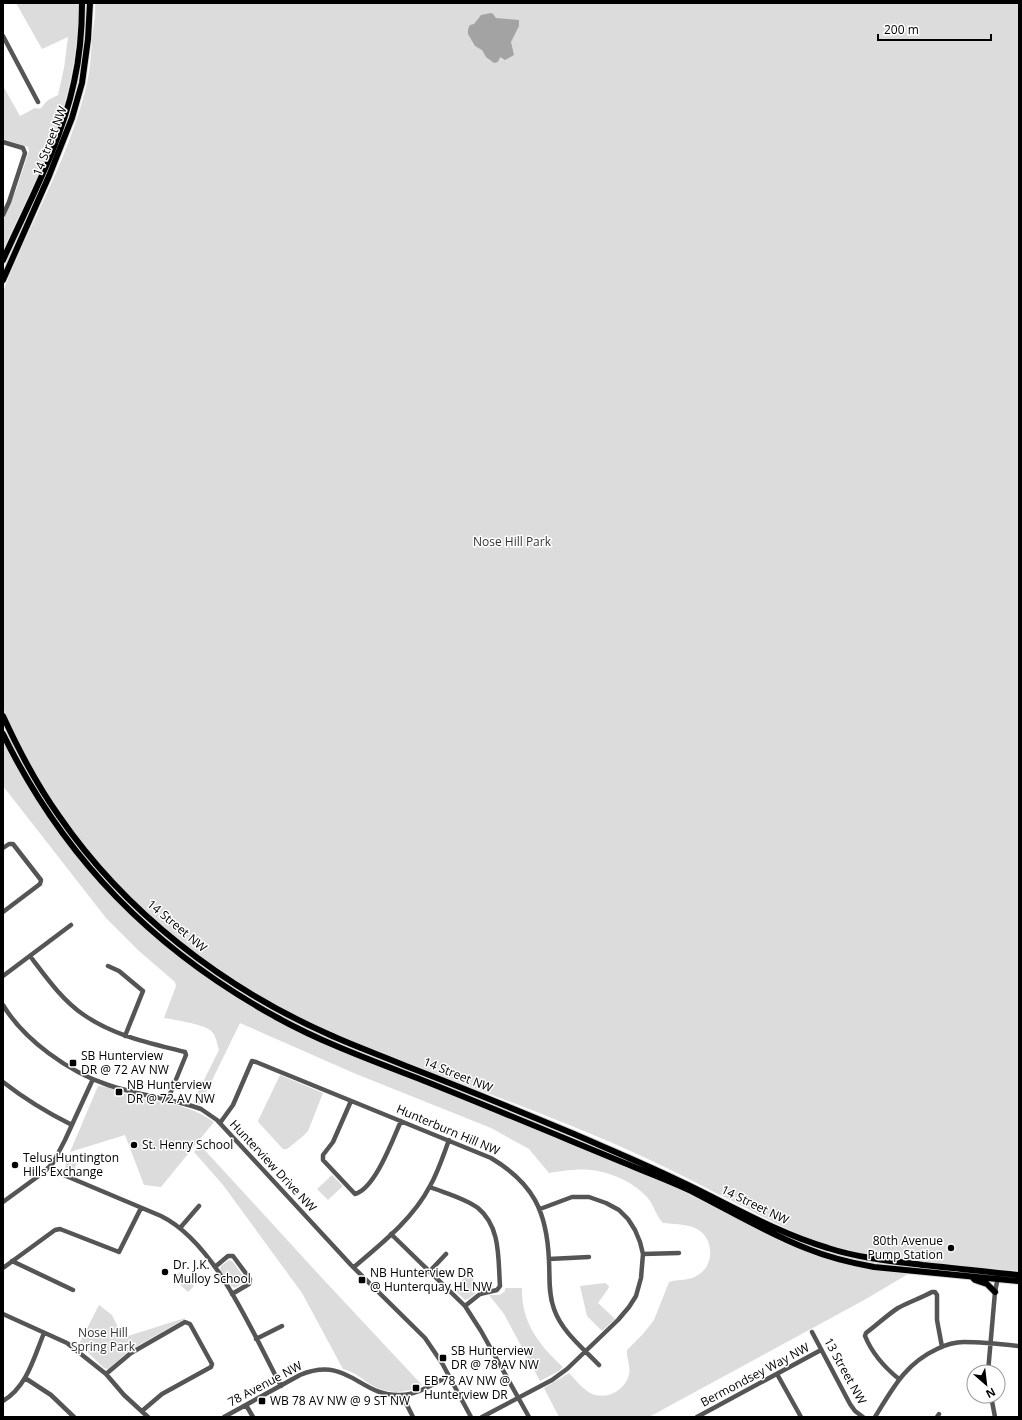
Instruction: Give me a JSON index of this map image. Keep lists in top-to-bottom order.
{
  "streets": {
    "main road": ["14 Street NW"],
    "street": [
      "Hunterburn Hill NW",
      "Hunterview Drive NW",
      "13 Street NW",
      "Bermondsey Way NW",
      "78 Avenue NW"
    ]
  },
  "crossings": [
    ["Hunterburn Hill NW", "Hunterview Drive NW"],
    ["Hunterview Drive NW", "78 Avenue NW"],
    ["13 Street NW", "Bermondsey Way NW"]
  ],
  "parks": ["Nose Hill Park", "Nose Hill Spring Park"],
  "places": {
    "transit": [
      "SB Hunterview DR @ 72 AV NW",
      "NB Hunterview DR @ 72 AV NW",
      "NB Hunterview DR @ Hunterquay HL NW",
      "SB Hunterview DR @ 78 AV NW",
      "EB 78 AV NW @ Hunterview DR",
      "WB 78 AV NW @ 9 ST NW"
    ],
    "other": [
      "St. Henry School",
      "Telus Huntington Hills Exchange",
      "80th Avenue Pump Station",
      "Dr. J.K. Mulloy School"
    ]
  },
  "scale_bar": "200 m",
  "north": "bottom right"
}
